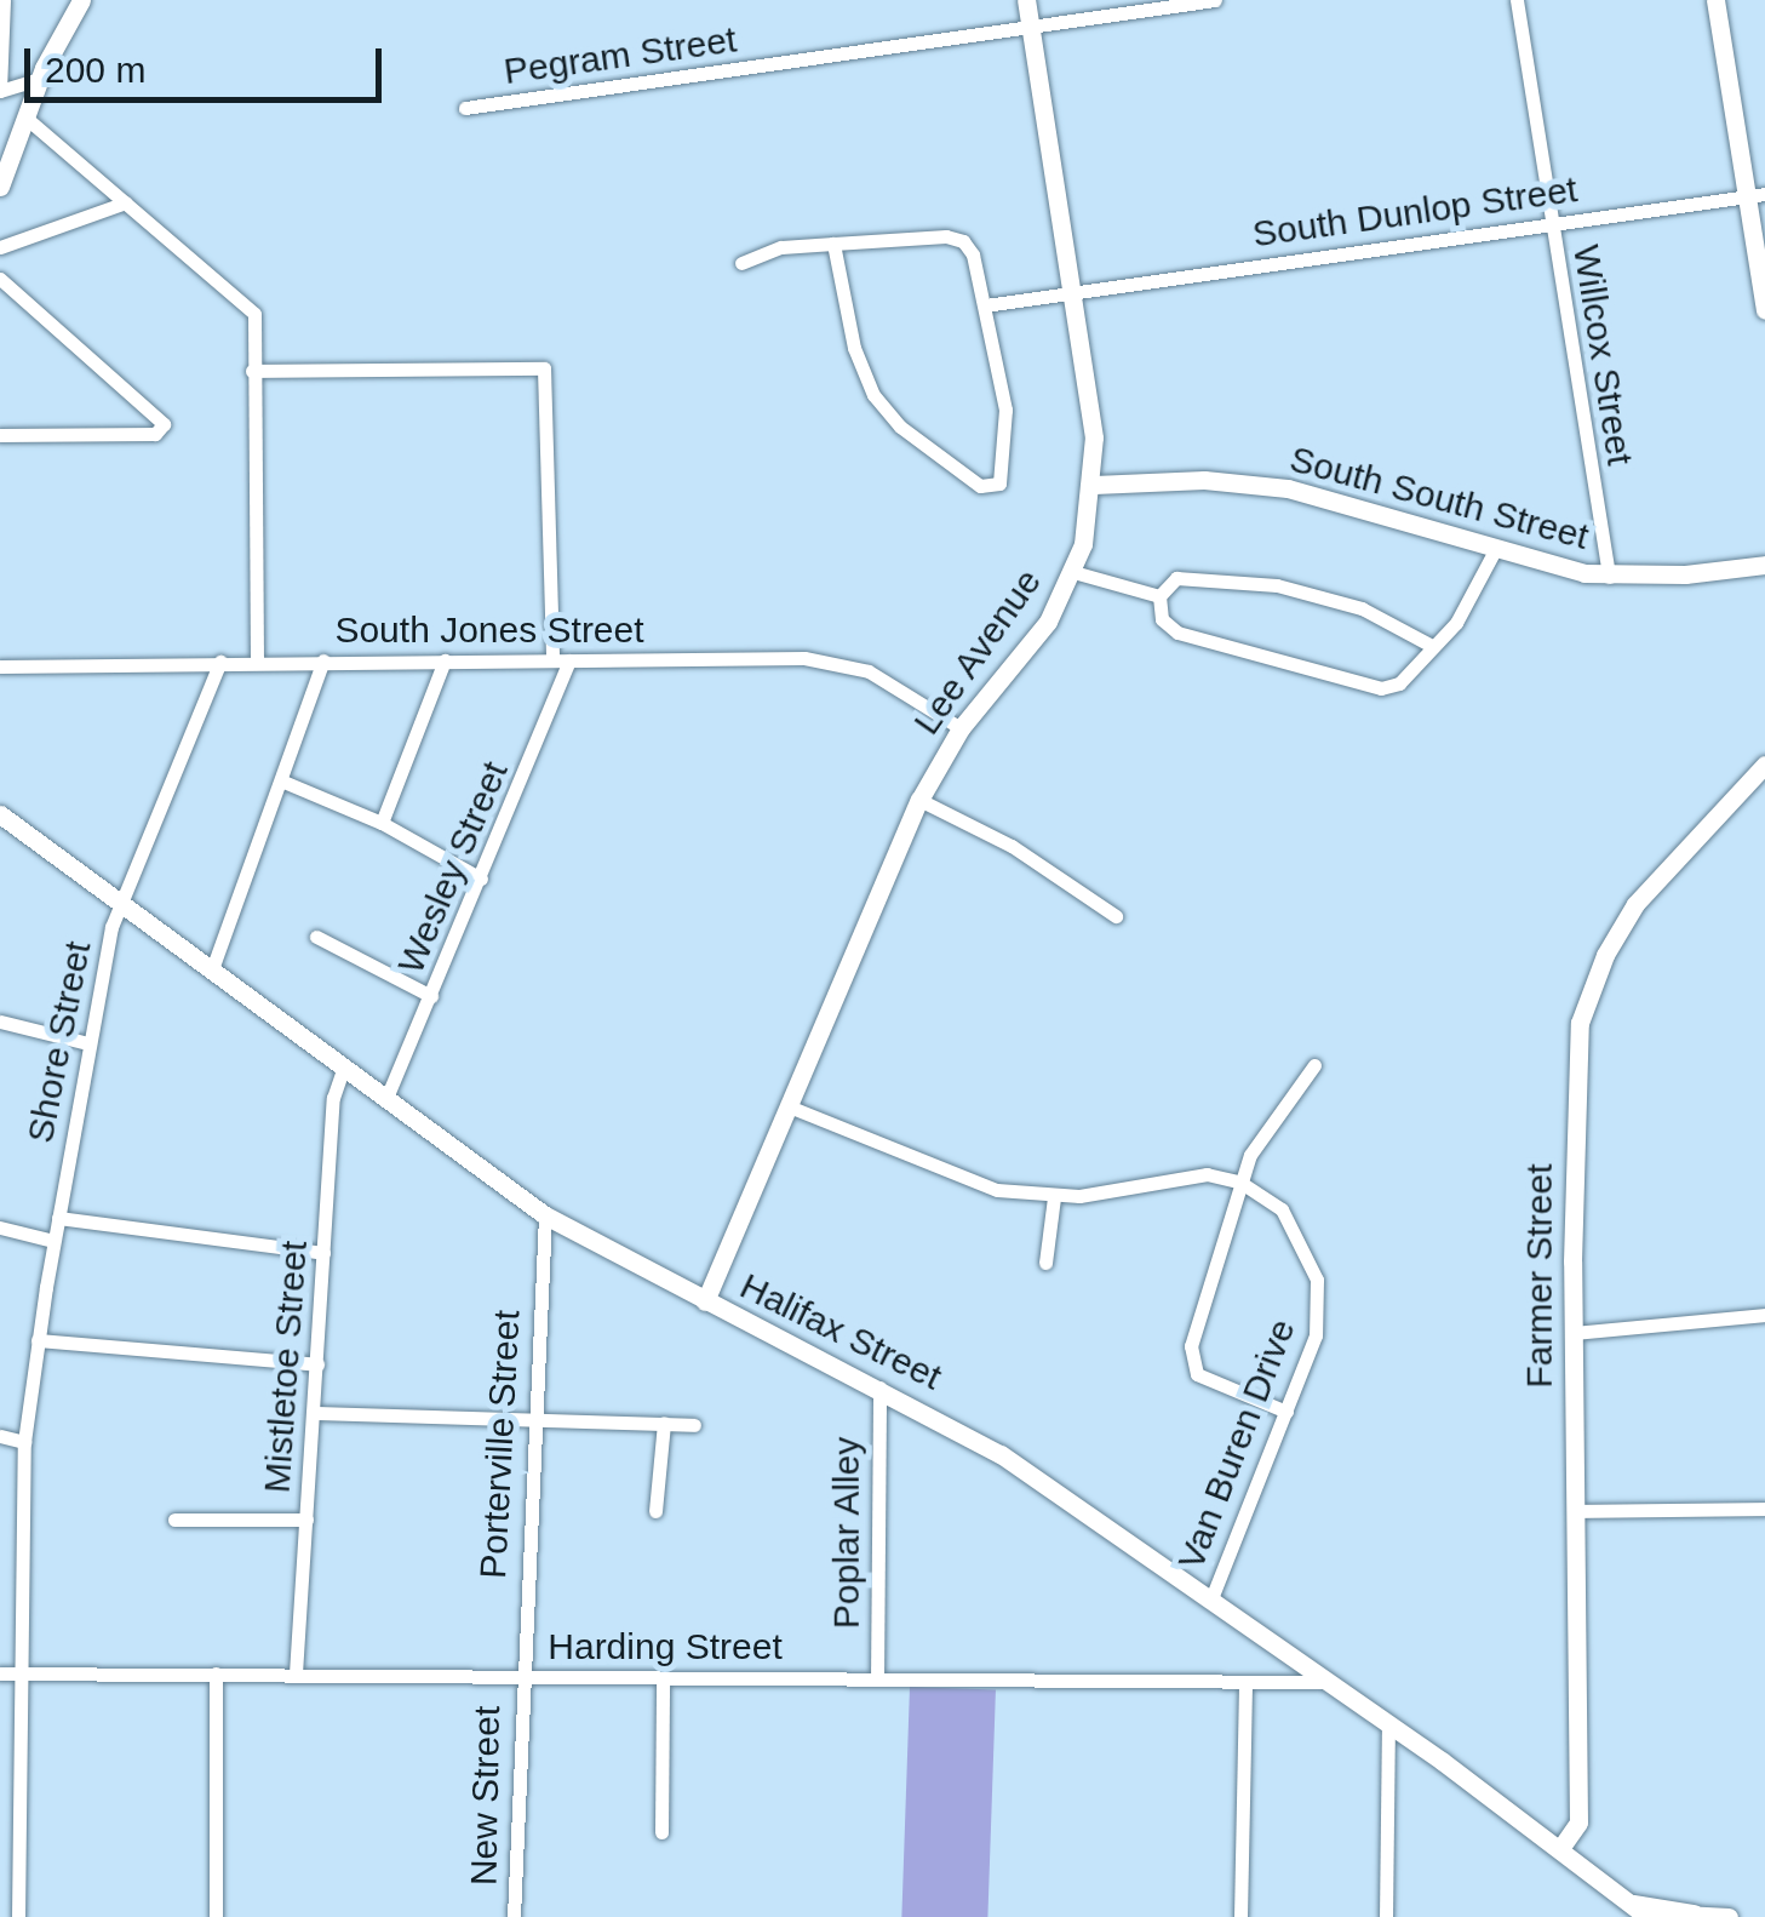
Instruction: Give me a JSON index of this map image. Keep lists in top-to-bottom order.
{
  "streets": {
    "street": [
      "Pegram Street",
      "South Dunlop Street",
      "Willcox Street",
      "South South Street",
      "South Jones Street",
      "Lee Avenue",
      "Wesley Street",
      "Shore Street",
      "Farmer Street",
      "Halifax Street",
      "Mistletoe Street",
      "Porterville Street",
      "Van Buren Drive",
      "Poplar Alley",
      "Harding Street",
      "New Street"
    ]
  },
  "crossings": [
    ["Pegram Street", "Lee Avenue"],
    ["South Dunlop Street", "Willcox Street"],
    ["South Dunlop Street", "Lee Avenue"],
    ["Willcox Street", "South South Street"],
    ["South South Street", "Lee Avenue"],
    ["South Jones Street", "Lee Avenue"],
    ["South Jones Street", "Wesley Street"],
    ["South Jones Street", "Shore Street"],
    ["Lee Avenue", "Halifax Street"],
    ["Wesley Street", "Halifax Street"],
    ["Shore Street", "Halifax Street"],
    ["Shore Street", "Harding Street"],
    ["Farmer Street", "Halifax Street"],
    ["Halifax Street", "Mistletoe Street"],
    ["Halifax Street", "Porterville Street"],
    ["Halifax Street", "Van Buren Drive"],
    ["Halifax Street", "Poplar Alley"],
    ["Halifax Street", "Harding Street"],
    ["Mistletoe Street", "Harding Street"],
    ["Porterville Street", "Harding Street"],
    ["Porterville Street", "New Street"],
    ["Poplar Alley", "Harding Street"],
    ["Harding Street", "New Street"]
  ],
  "scale_bar": "200 m"
}
